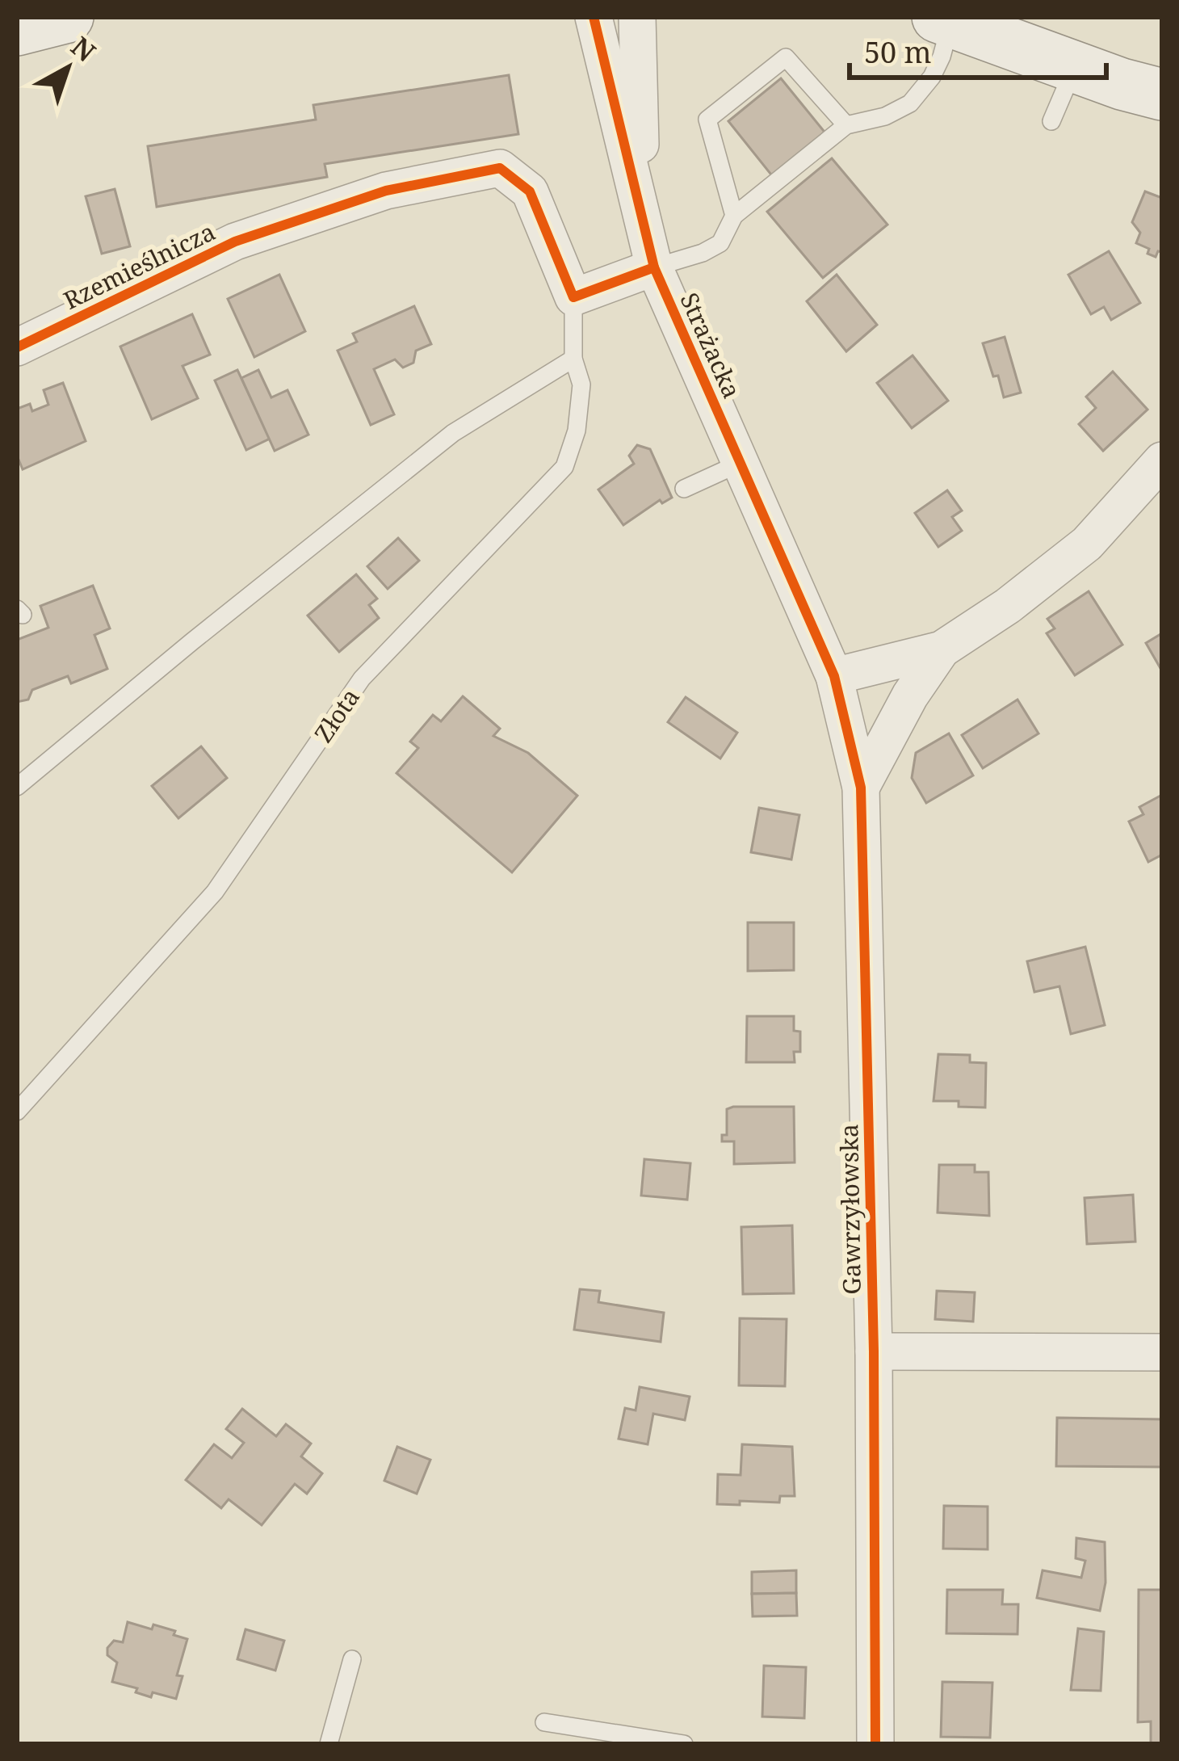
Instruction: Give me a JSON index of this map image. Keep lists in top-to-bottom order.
{
  "streets": {
    "street": ["Rzemieślnicza", "Strażacka", "Gawrzyłowska"],
    "lane": ["Złota"]
  },
  "crossings": [
    ["Rzemieślnicza", "Złota"],
    ["Strażacka", "Gawrzyłowska"]
  ],
  "scale_bar": "50 m",
  "north": "top right"
}
